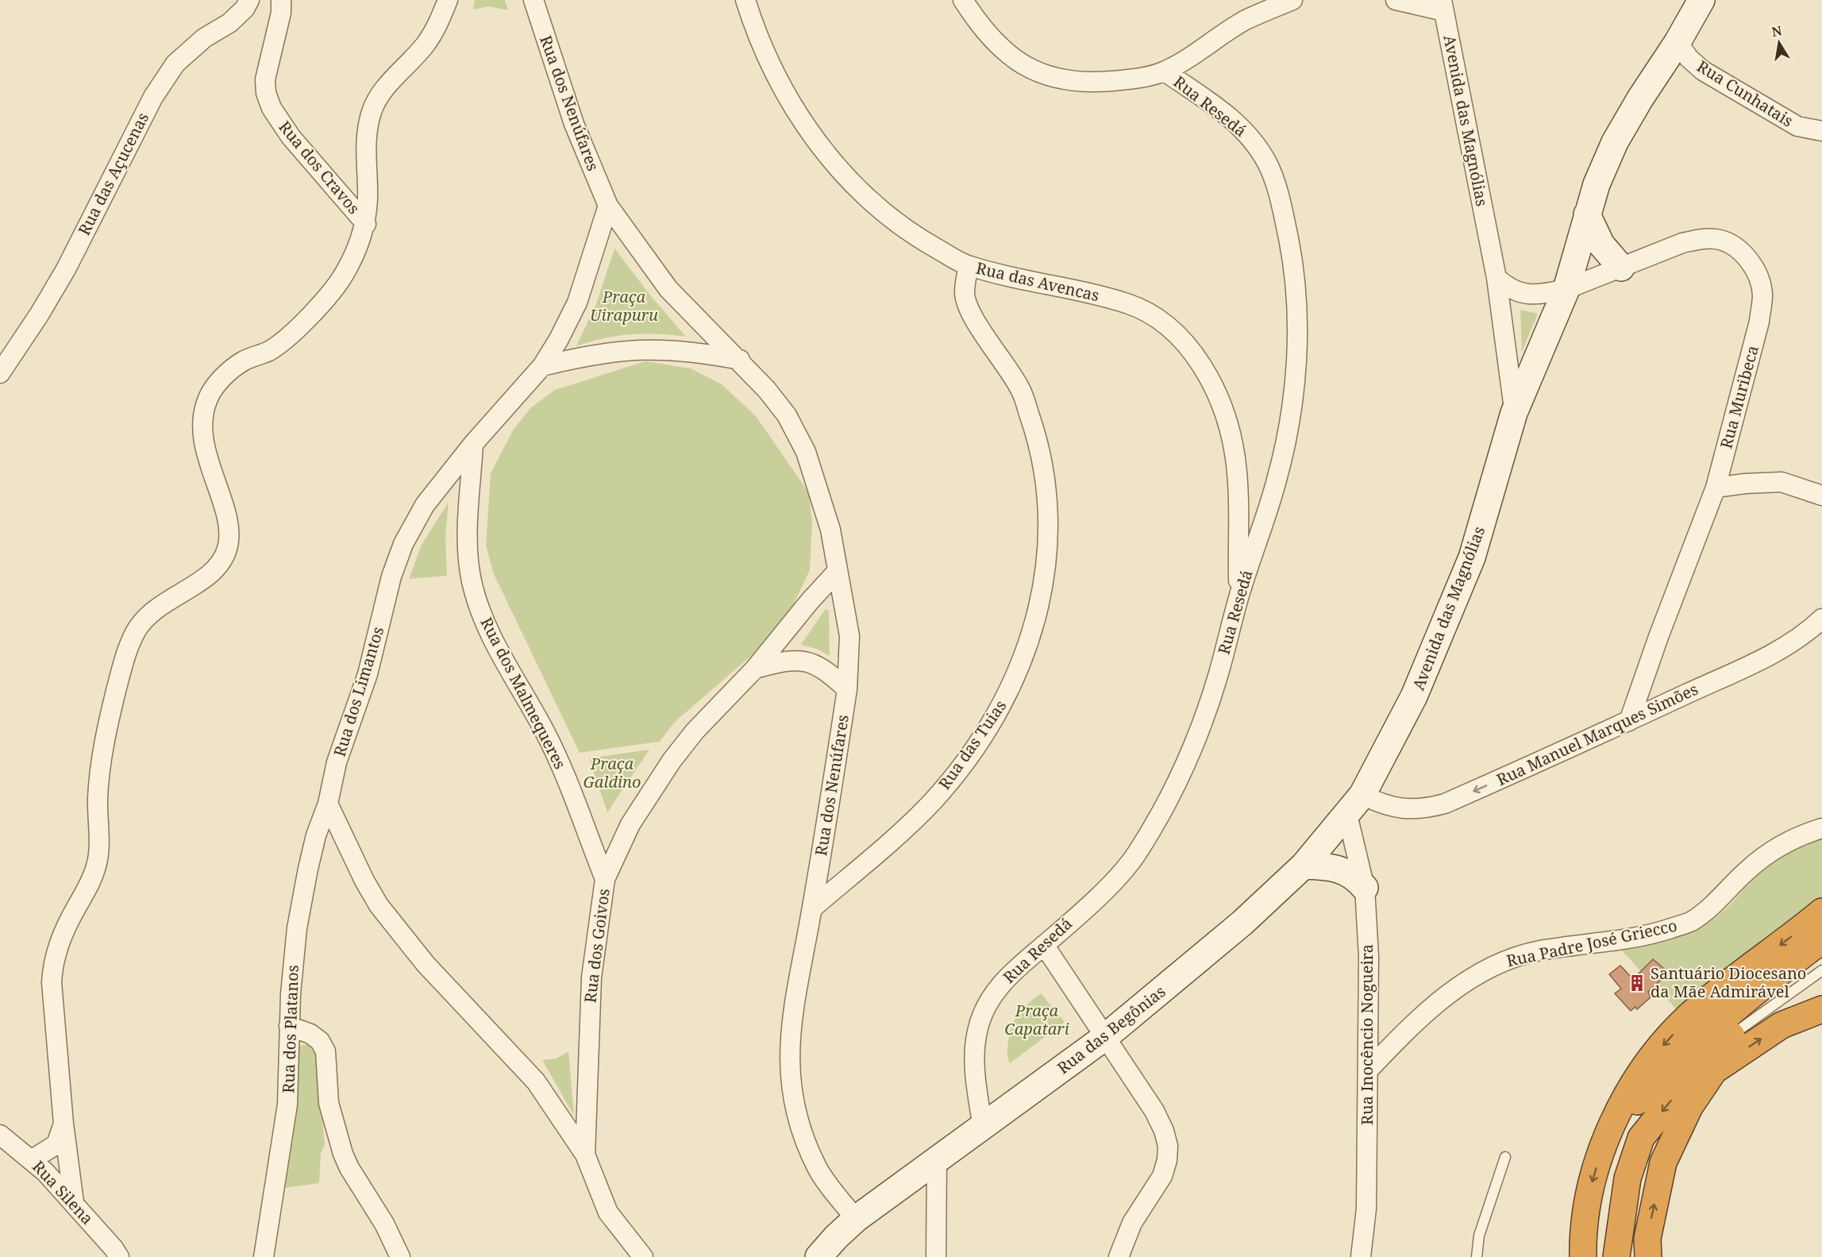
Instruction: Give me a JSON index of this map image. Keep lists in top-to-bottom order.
{
  "streets": {
    "main road": ["Avenida das Magnólias", "Rua das Begônias"],
    "street": [
      "Rua Cunhatais",
      "Rua dos Nenúfares",
      "Rua Resedá",
      "Rua dos Cravos",
      "Rua das Açucenas",
      "Rua das Avencas",
      "Rua Muribeca",
      "Rua dos Limantos",
      "Rua dos Malmequeres",
      "Rua Manuel Marques Simões",
      "Rua das Tuias",
      "Rua Padre José Griecco",
      "Rua dos Goivos",
      "Rua dos Platanos",
      "Rua Inocêncio Nogueira",
      "Rua Silena"
    ]
  },
  "crossings": [
    ["Rua Cunhatais", "Avenida das Magnólias"],
    ["Rua dos Nenúfares", "Rua dos Limantos"],
    ["Rua dos Nenúfares", "Rua das Tuias"],
    ["Rua dos Nenúfares", "Rua dos Goivos"],
    ["Rua dos Nenúfares", "Rua das Begônias"],
    ["Rua Resedá", "Rua das Avencas"],
    ["Rua Resedá", "Rua das Begônias"],
    ["Avenida das Magnólias", "Rua Muribeca"],
    ["Avenida das Magnólias", "Rua Manuel Marques Simões"],
    ["Avenida das Magnólias", "Rua das Begônias"],
    ["Avenida das Magnólias", "Rua Inocêncio Nogueira"],
    ["Rua das Avencas", "Rua das Tuias"],
    ["Rua Muribeca", "Rua Manuel Marques Simões"],
    ["Rua dos Limantos", "Rua dos Malmequeres"],
    ["Rua dos Limantos", "Rua dos Platanos"],
    ["Rua dos Malmequeres", "Rua dos Goivos"],
    ["Rua Manuel Marques Simões", "Rua das Begônias"],
    ["Rua Manuel Marques Simões", "Rua Inocêncio Nogueira"],
    ["Rua Padre José Griecco", "Rua Inocêncio Nogueira"],
    ["Rua das Begônias", "Rua Inocêncio Nogueira"]
  ],
  "one_way": ["Rua Manuel Marques Simões"],
  "parks": ["Praça Uirapuru", "Praça Galdino", "Praça Capatari"],
  "places": {
    "building": ["Santuário Diocesano da Mãe Admirável"]
  },
  "north": "top"
}
